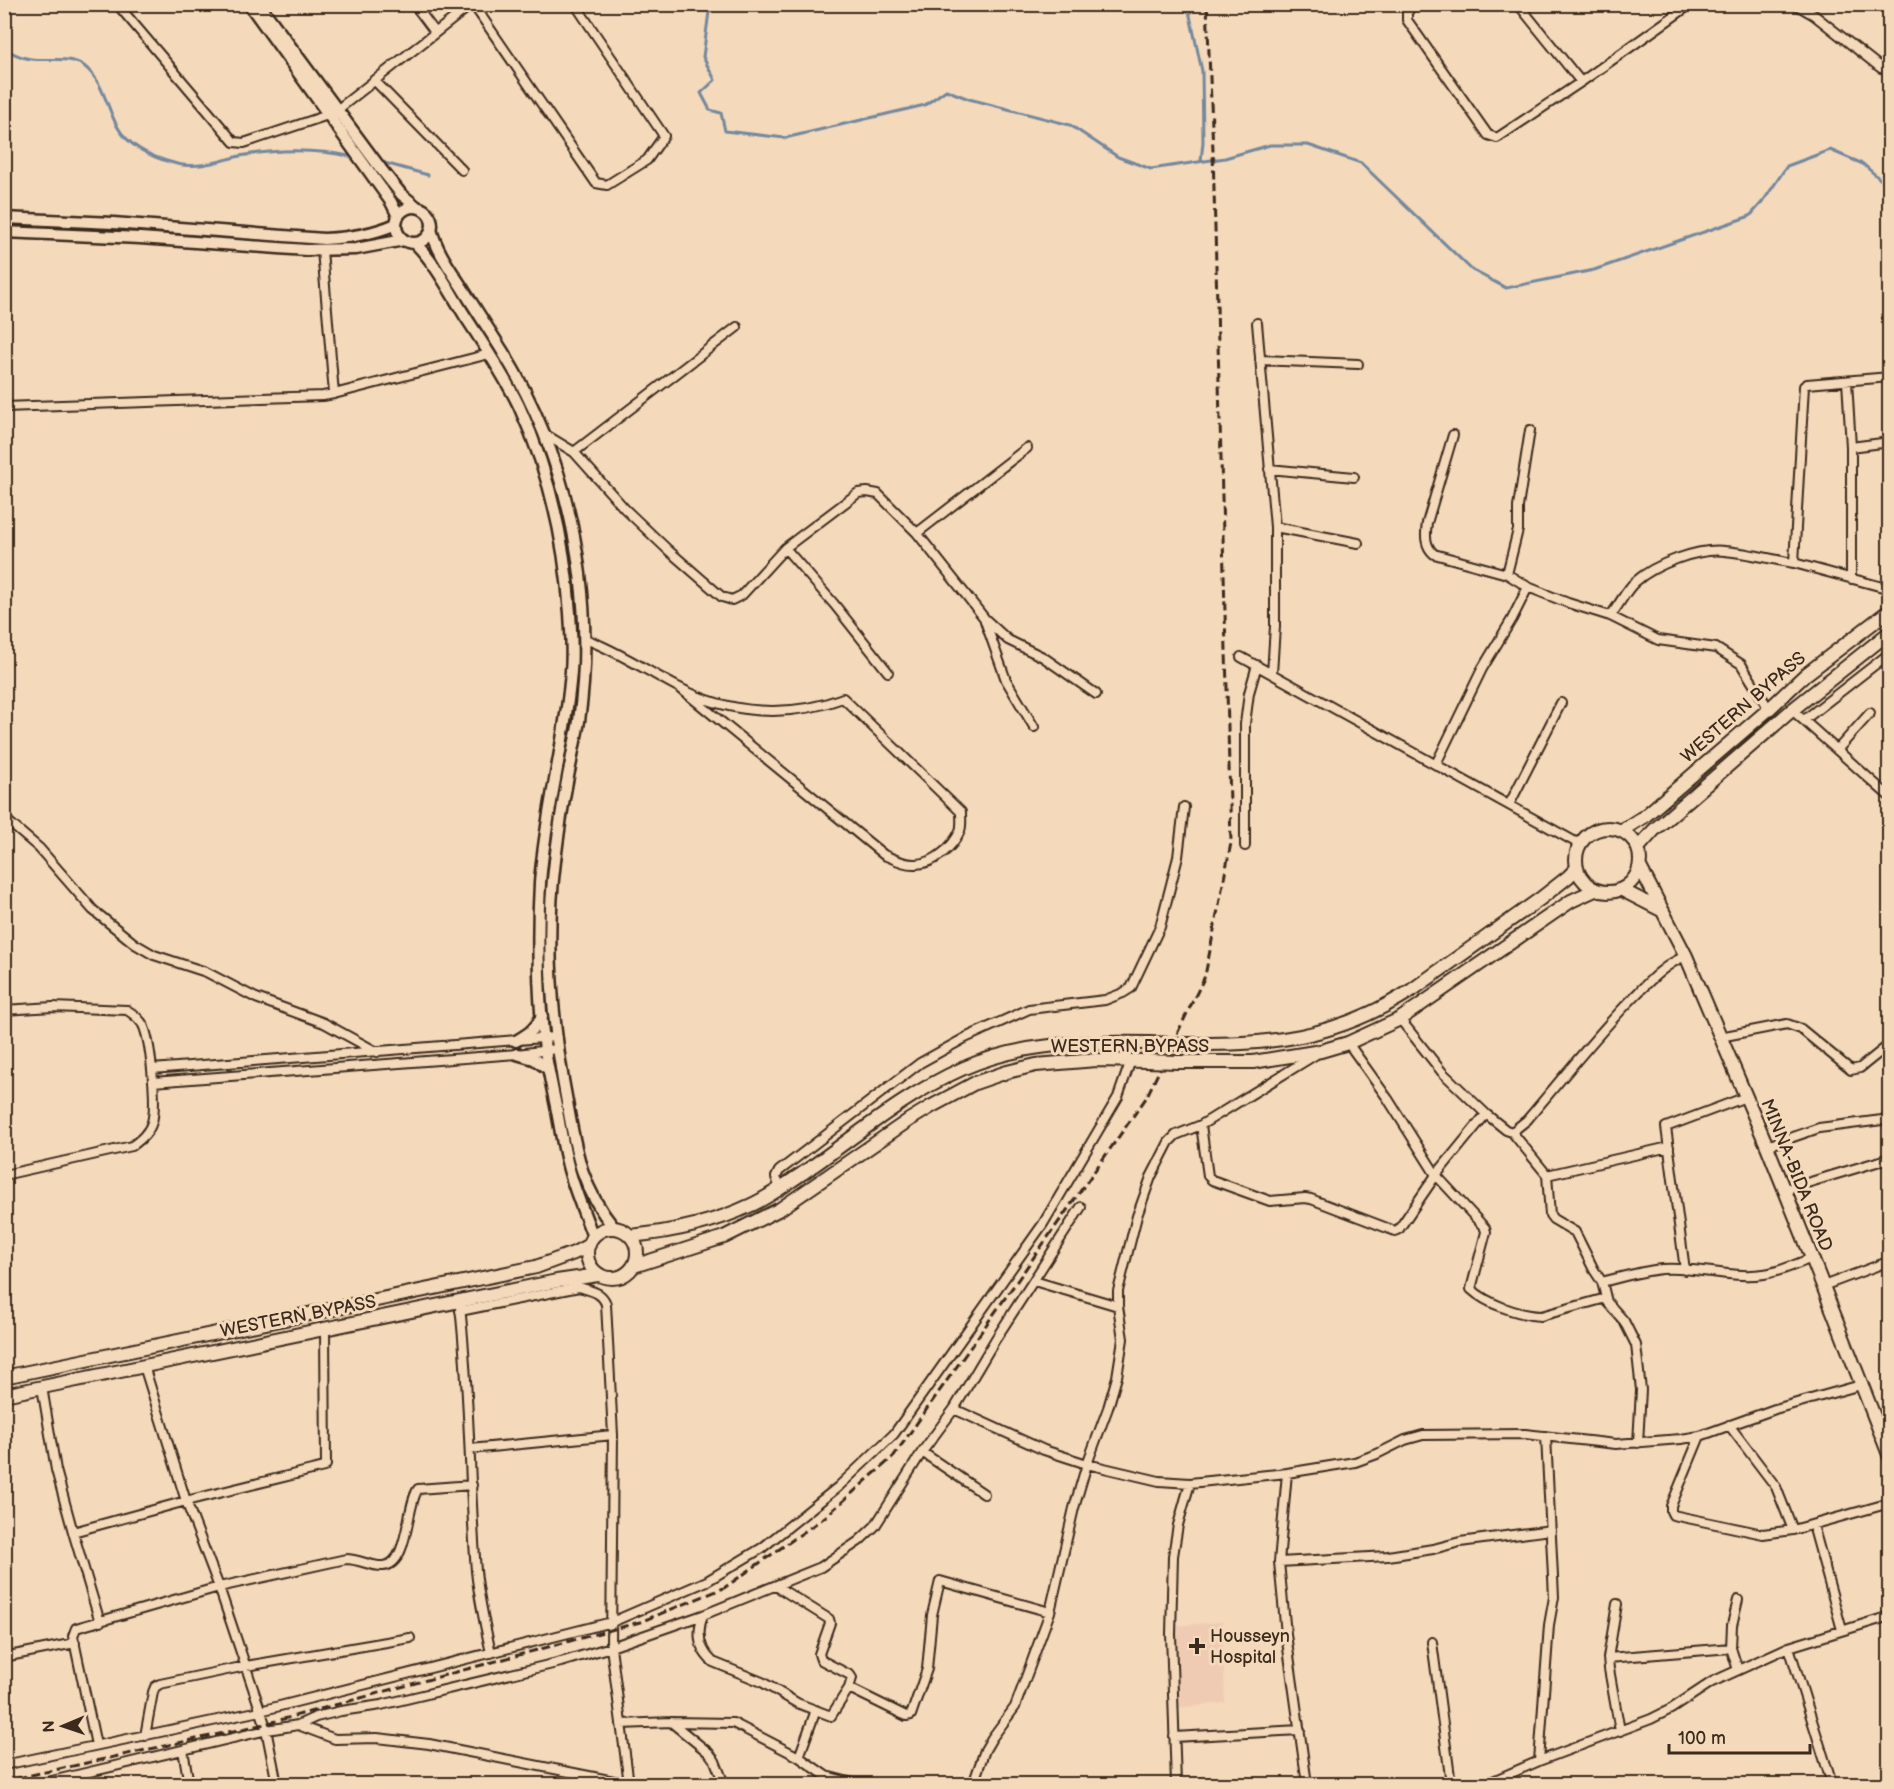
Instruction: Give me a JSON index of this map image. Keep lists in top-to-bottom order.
{
  "streets": {
    "main road": ["WESTERN BYPASS", "MINNA-BIDA ROAD"]
  },
  "crossings": [
    ["WESTERN BYPASS", "MINNA-BIDA ROAD"]
  ],
  "places": {
    "health": ["Housseyn Hospital"]
  },
  "scale_bar": "100 m",
  "north": "left"
}
